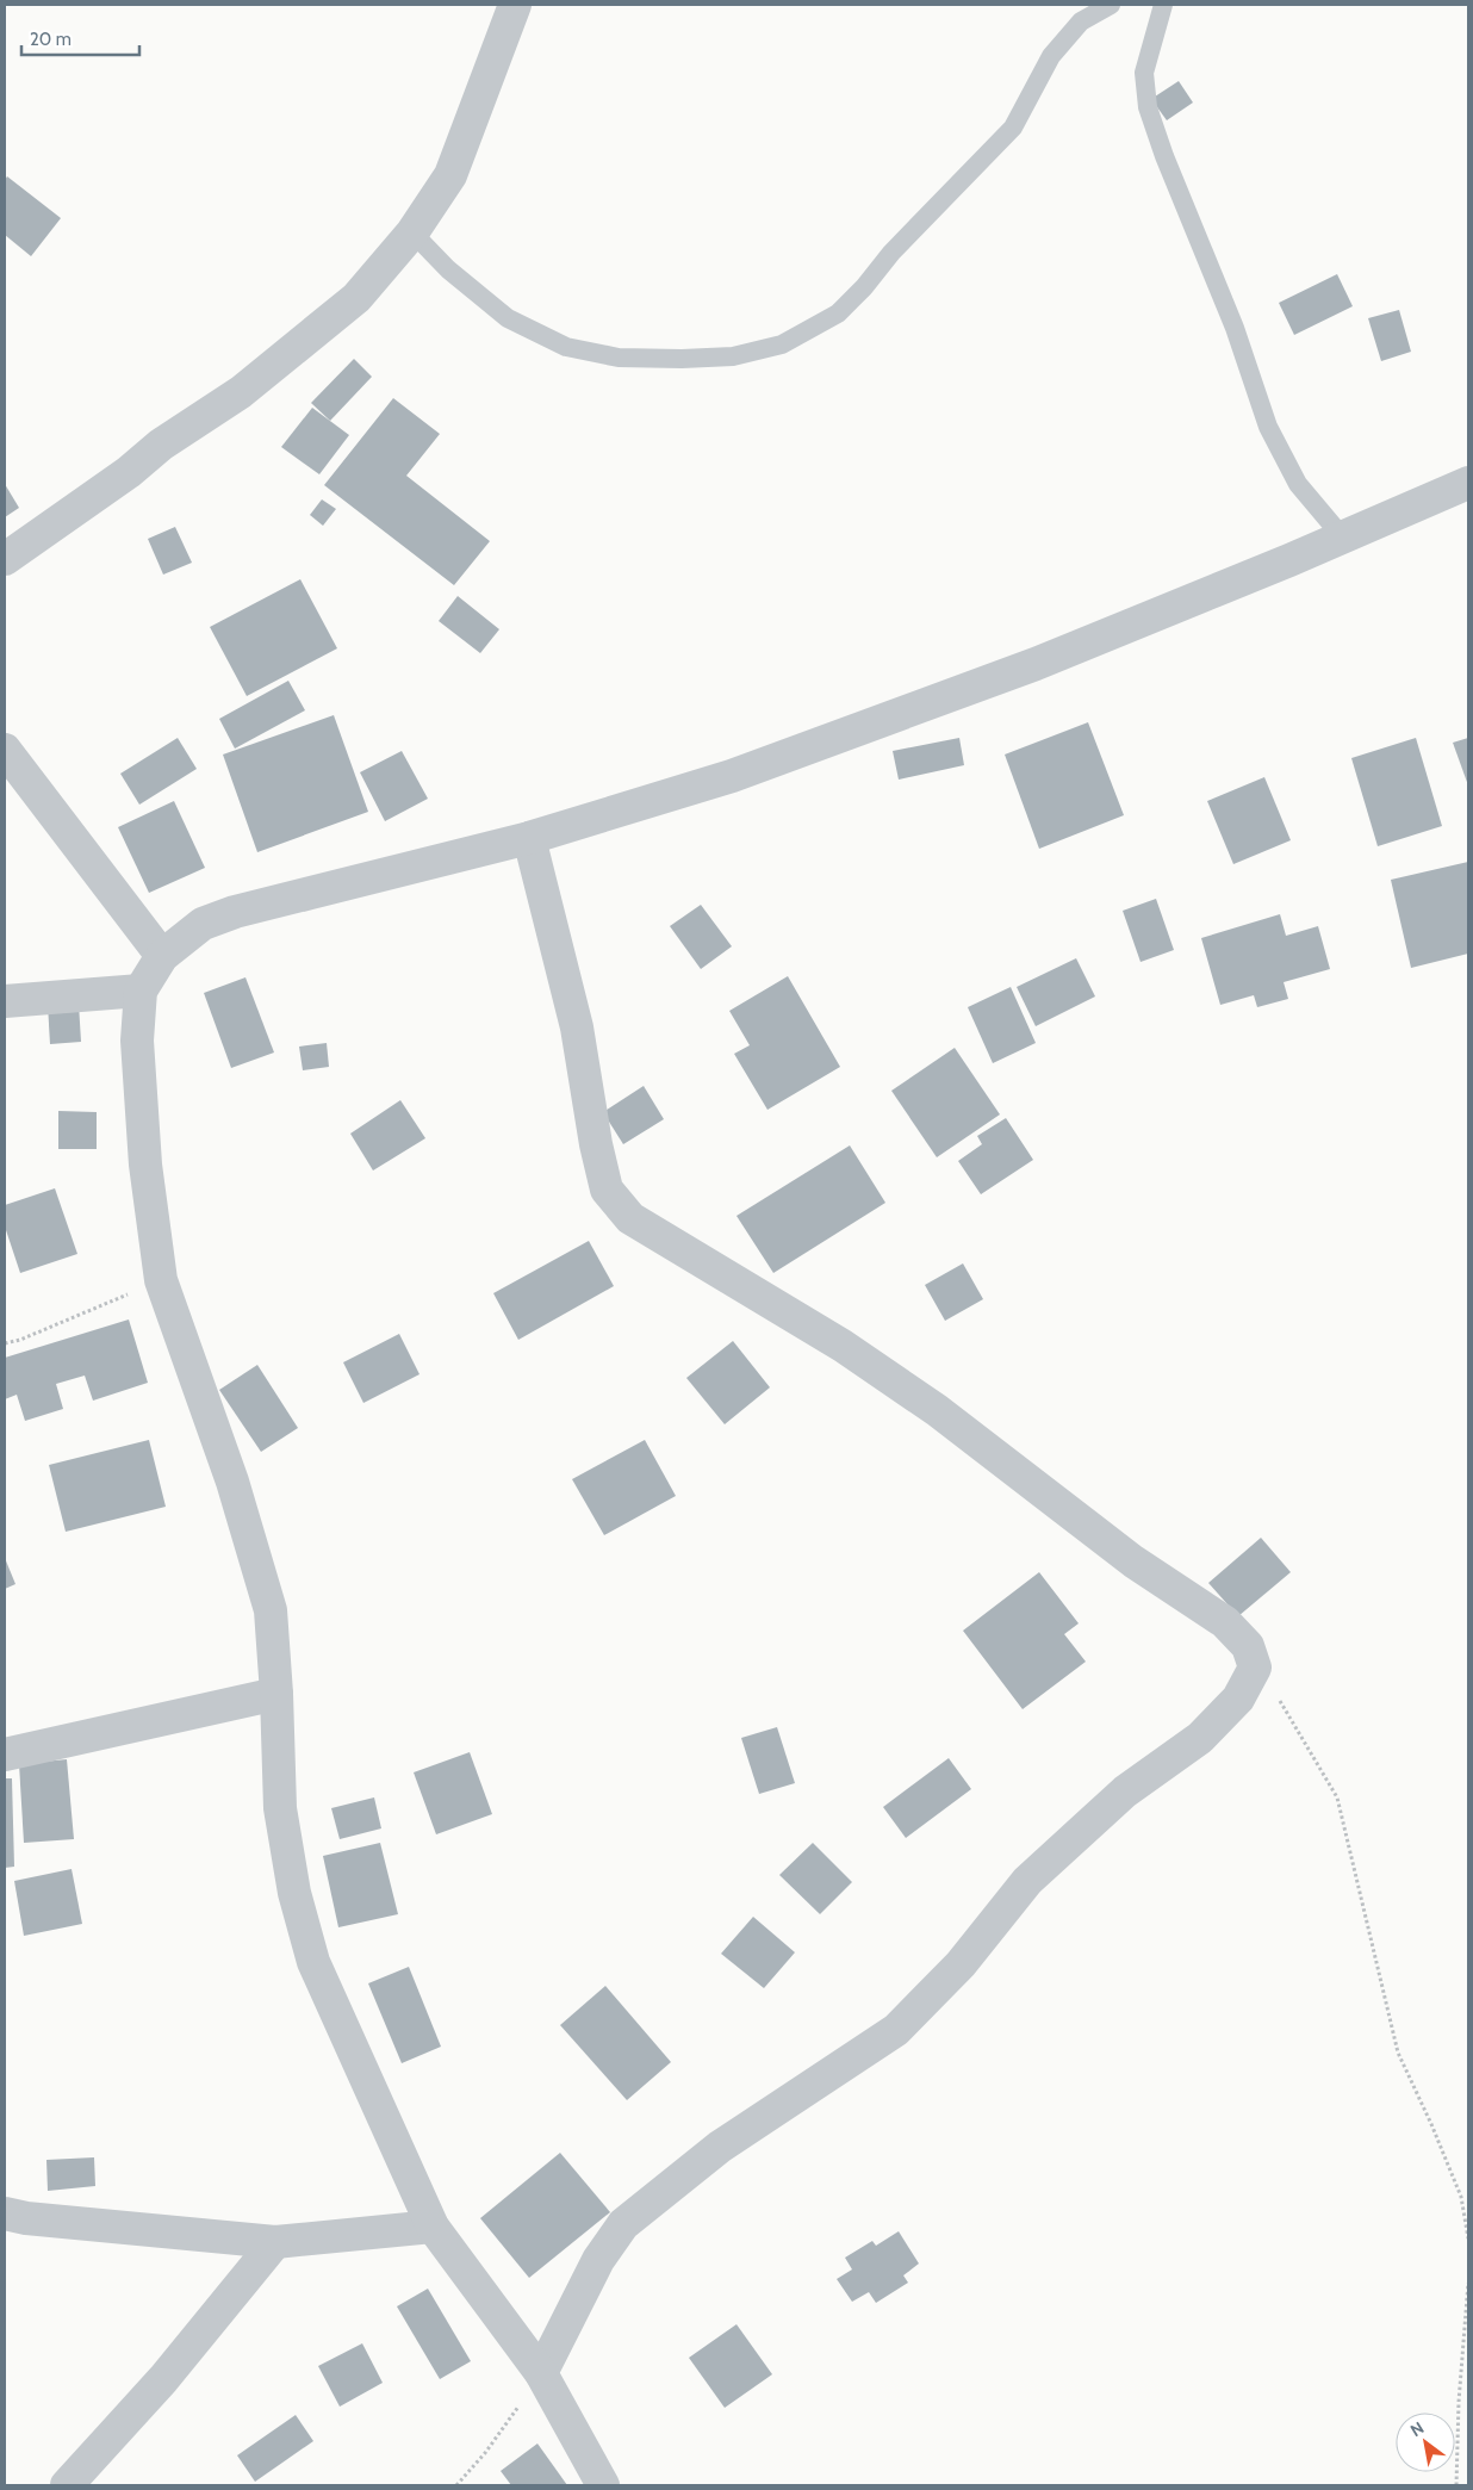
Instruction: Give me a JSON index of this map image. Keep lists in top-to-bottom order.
{
  "scale_bar": "20 m",
  "north": "top left"
}
